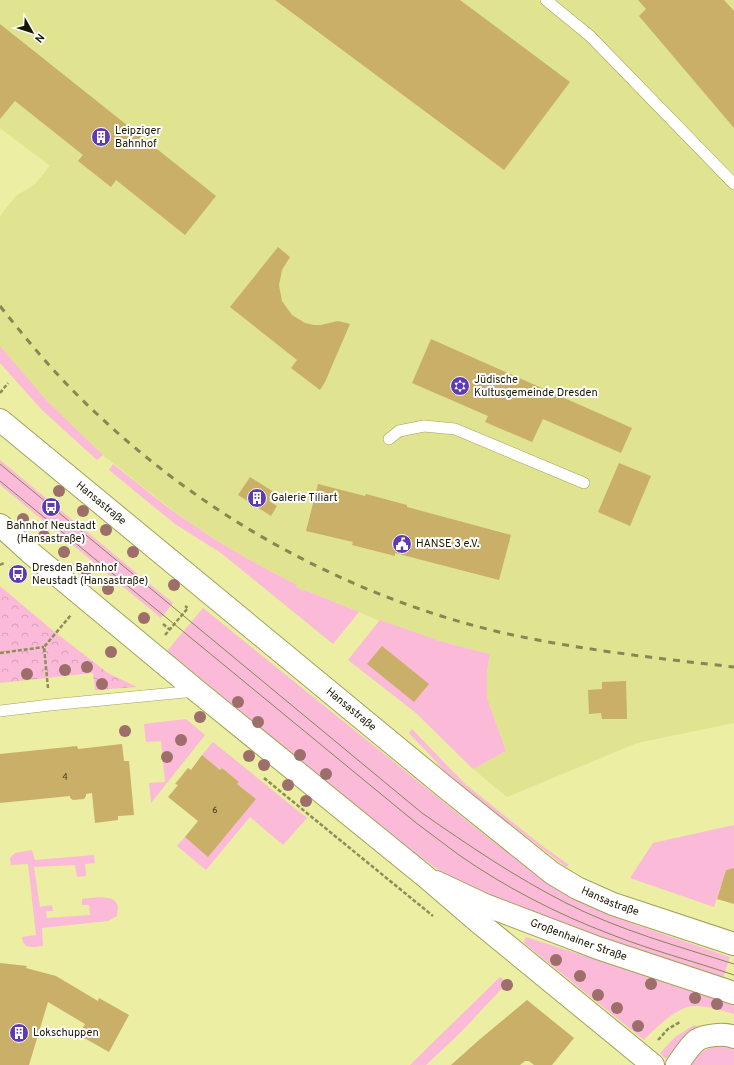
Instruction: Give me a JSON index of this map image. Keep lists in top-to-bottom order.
{
  "streets": {
    "main road": ["Hansastraße", "Großenhainer Straße"]
  },
  "places": {
    "building": ["Leipziger Bahnhof", "Galerie Tiliart", "Lokschuppen"],
    "synagogue": ["Jüdische Kultusgemeinde Dresden"],
    "bus stop": ["Bahnhof Neustadt (Hansastraße)", "Dresden Bahnhof Neustadt (Hansastraße)"],
    "public building": ["HANSE 3 e.V."]
  },
  "house_numbers": ["4", "6"],
  "north": "bottom right"
}
